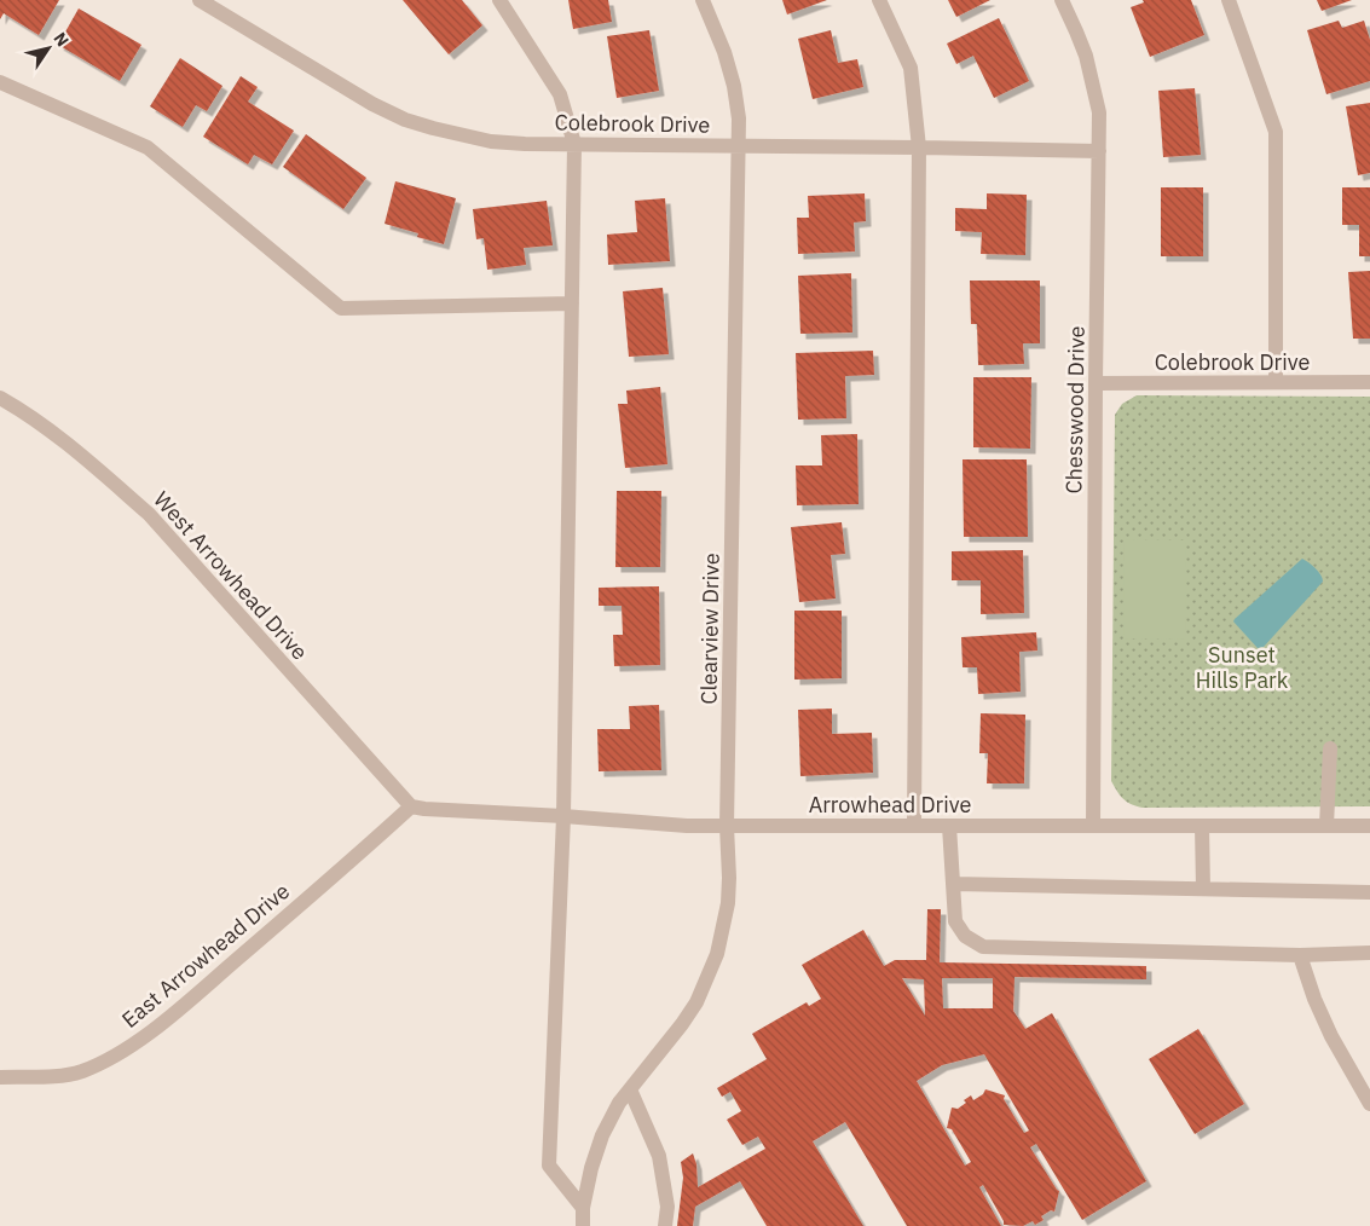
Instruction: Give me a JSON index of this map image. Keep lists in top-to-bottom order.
{
  "streets": {
    "street": [
      "Colebrook Drive",
      "Chesswood Drive",
      "West Arrowhead Drive",
      "Clearview Drive",
      "Arrowhead Drive",
      "East Arrowhead Drive"
    ]
  },
  "crossings": [
    ["Colebrook Drive", "Chesswood Drive"],
    ["Colebrook Drive", "Clearview Drive"],
    ["Chesswood Drive", "Arrowhead Drive"],
    ["West Arrowhead Drive", "Arrowhead Drive"],
    ["West Arrowhead Drive", "East Arrowhead Drive"],
    ["Clearview Drive", "Arrowhead Drive"],
    ["Arrowhead Drive", "East Arrowhead Drive"]
  ],
  "parks": ["Sunset Hills Park"],
  "north": "top right"
}
